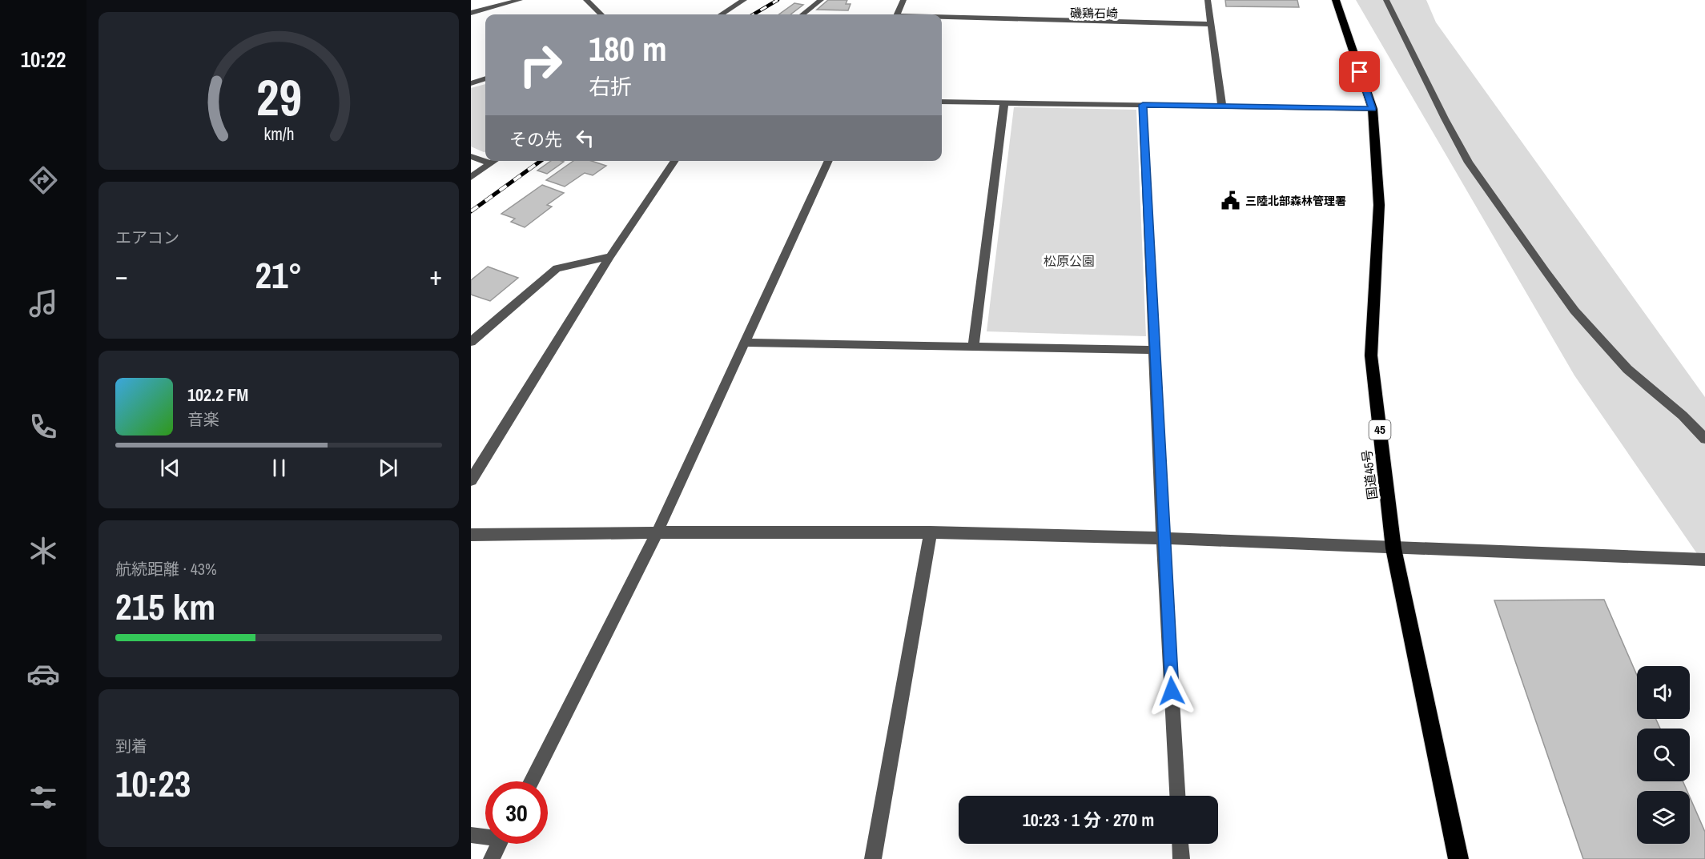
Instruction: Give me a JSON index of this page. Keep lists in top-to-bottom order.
{
  "streets": {
    "highway": ["45", "国道45号"]
  },
  "districts": ["磯鶏石崎"],
  "parks": ["松原公園"],
  "places": {
    "public building": ["三陸北部森林管理署"]
  },
  "page": {
    "tabs": "10:22",
    "turn": ["180 m", "右折"],
    "then": "その先",
    "tile": [
      "エアコン",
      ["航続距離 · 43%", "215 km"],
      ["到着", "10:23"]
    ],
    "heat": ["−", "21°", "+"],
    "song": ["102.2 FM", "音楽"],
    "limit": "30",
    "trip": "10:23 · 1 分 · 270 m",
    "gauge": ["29", "km/h"]
  }
}
